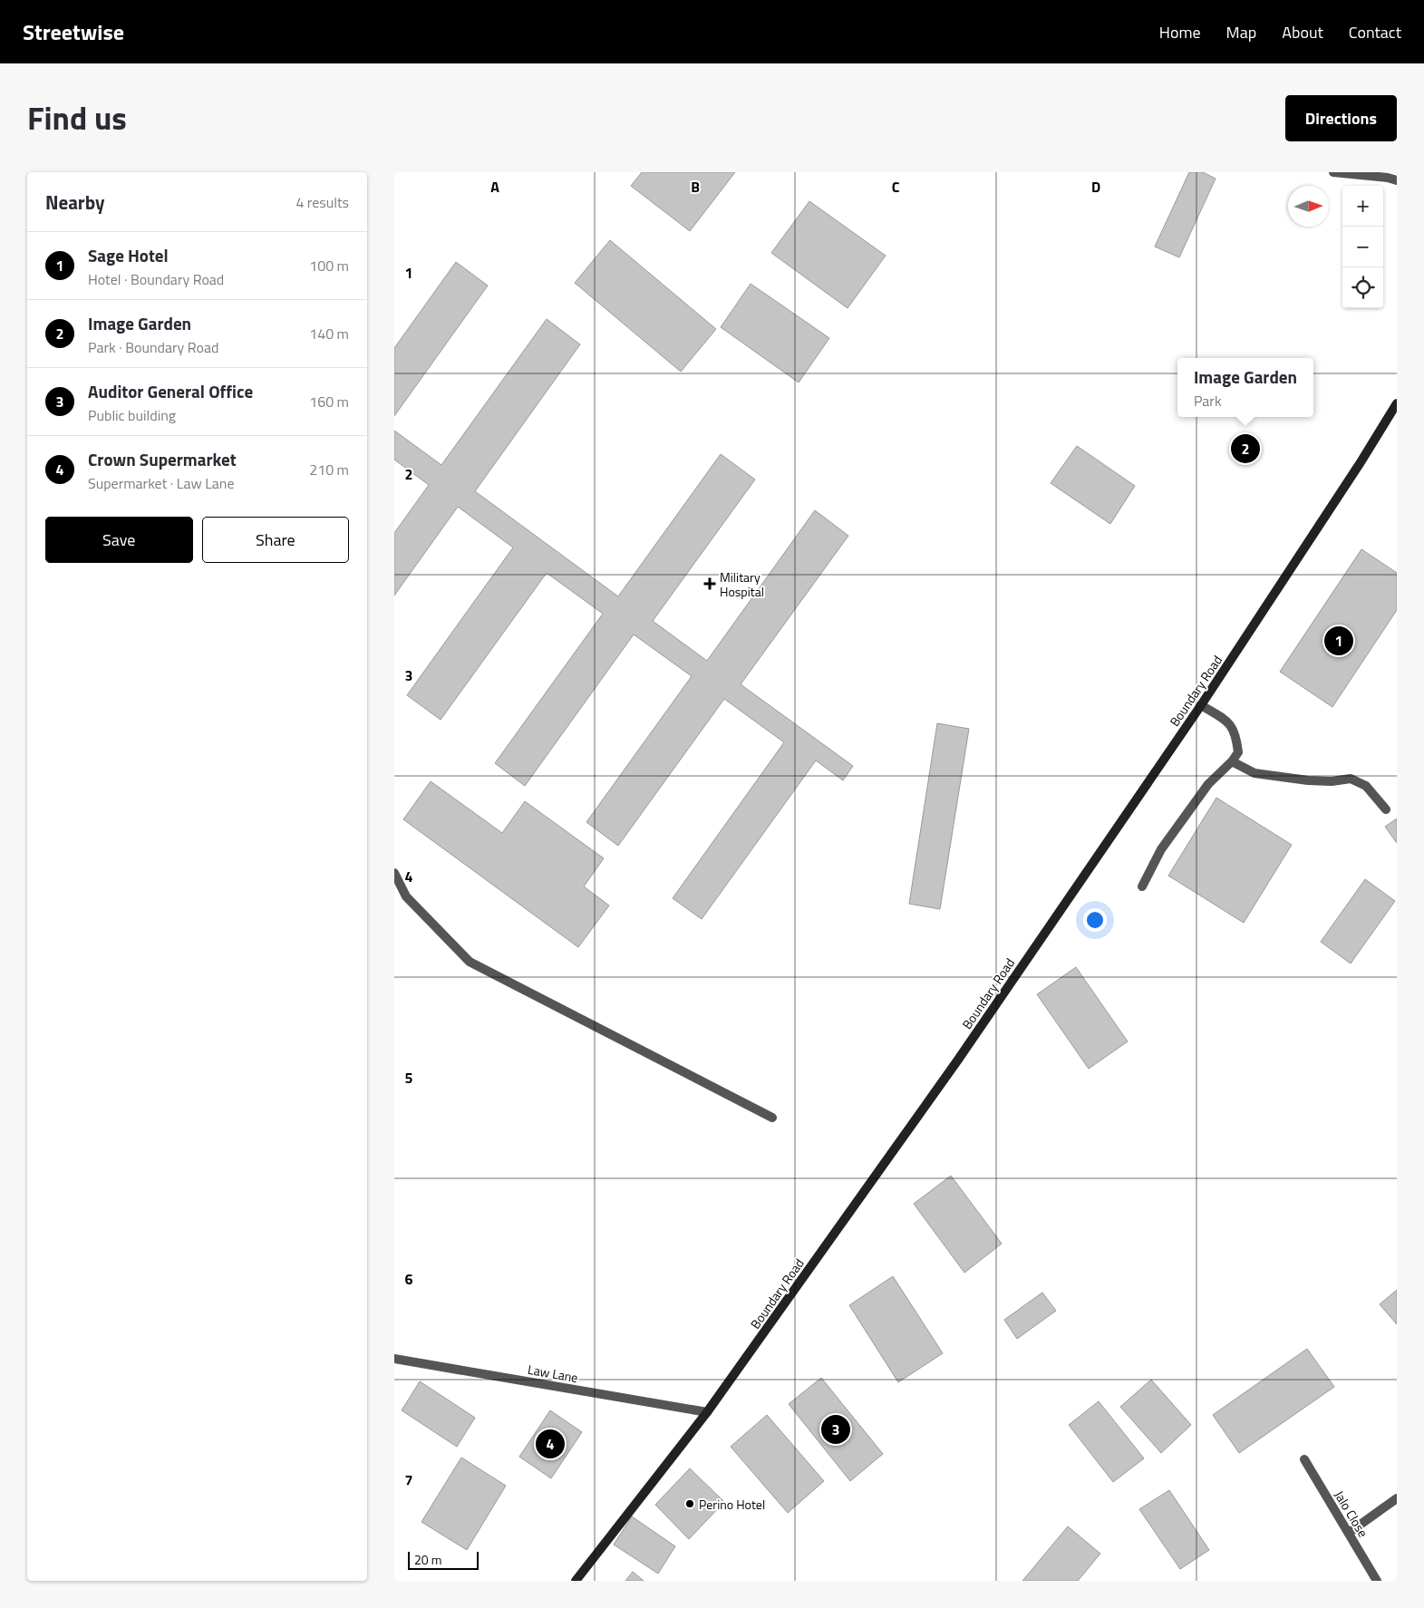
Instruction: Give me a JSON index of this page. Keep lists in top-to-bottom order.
{
  "streets": {
    "street": ["Boundary Road", "Law Lane", "Jalo Close"]
  },
  "crossings": [
    ["Boundary Road", "Law Lane"]
  ],
  "places": {
    "health": ["Military Hospital"],
    "other": ["Perino Hotel"]
  },
  "scale_bar": "20 m",
  "north": "right",
  "page": {
    "header": "Streetwise",
    "nav": [
      "Home",
      "Map",
      "About",
      "Contact"
    ],
    "title": "Find us",
    "buttons": [
      "Directions",
      ["Save", "Share"]
    ],
    "heading": ["Nearby", "4 results"],
    "map_buttons": ["+", "−"],
    "list": [
      {
        "mark": "1",
        "name": "Sage Hotel",
        "note": "Hotel · Boundary Road",
        "value": "100 m"
      },
      {
        "mark": "2",
        "name": "Image Garden",
        "note": "Park · Boundary Road",
        "value": "140 m"
      },
      {
        "mark": "3",
        "name": "Auditor General Office",
        "note": "Public building",
        "value": "160 m"
      },
      {
        "mark": "4",
        "name": "Crown Supermarket",
        "note": "Supermarket · Law Lane",
        "value": "210 m"
      }
    ],
    "popup": ["Image Garden", "Park"],
    "pins": [
      "2",
      "1",
      "3",
      "4"
    ],
    "scale": "20 m"
  },
  "grid": {
    "columns": [
      "A",
      "B",
      "C",
      "D"
    ],
    "rows": [
      "1",
      "2",
      "3",
      "4",
      "5",
      "6",
      "7"
    ]
  }
}
